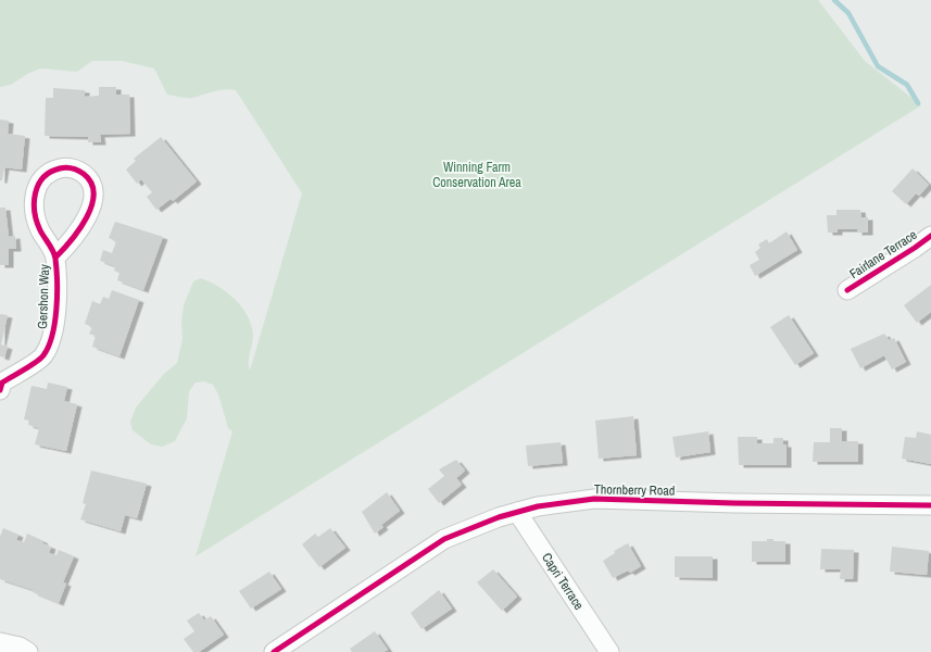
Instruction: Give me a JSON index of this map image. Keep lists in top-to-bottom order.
{
  "streets": {
    "street": [
      "Fairlane Terrace",
      "Gershon Way",
      "Thornberry Road",
      "Capri Terrace"
    ]
  },
  "crossings": [
    ["Thornberry Road", "Capri Terrace"]
  ],
  "parks": ["Winning Farm Conservation Area"]
}
